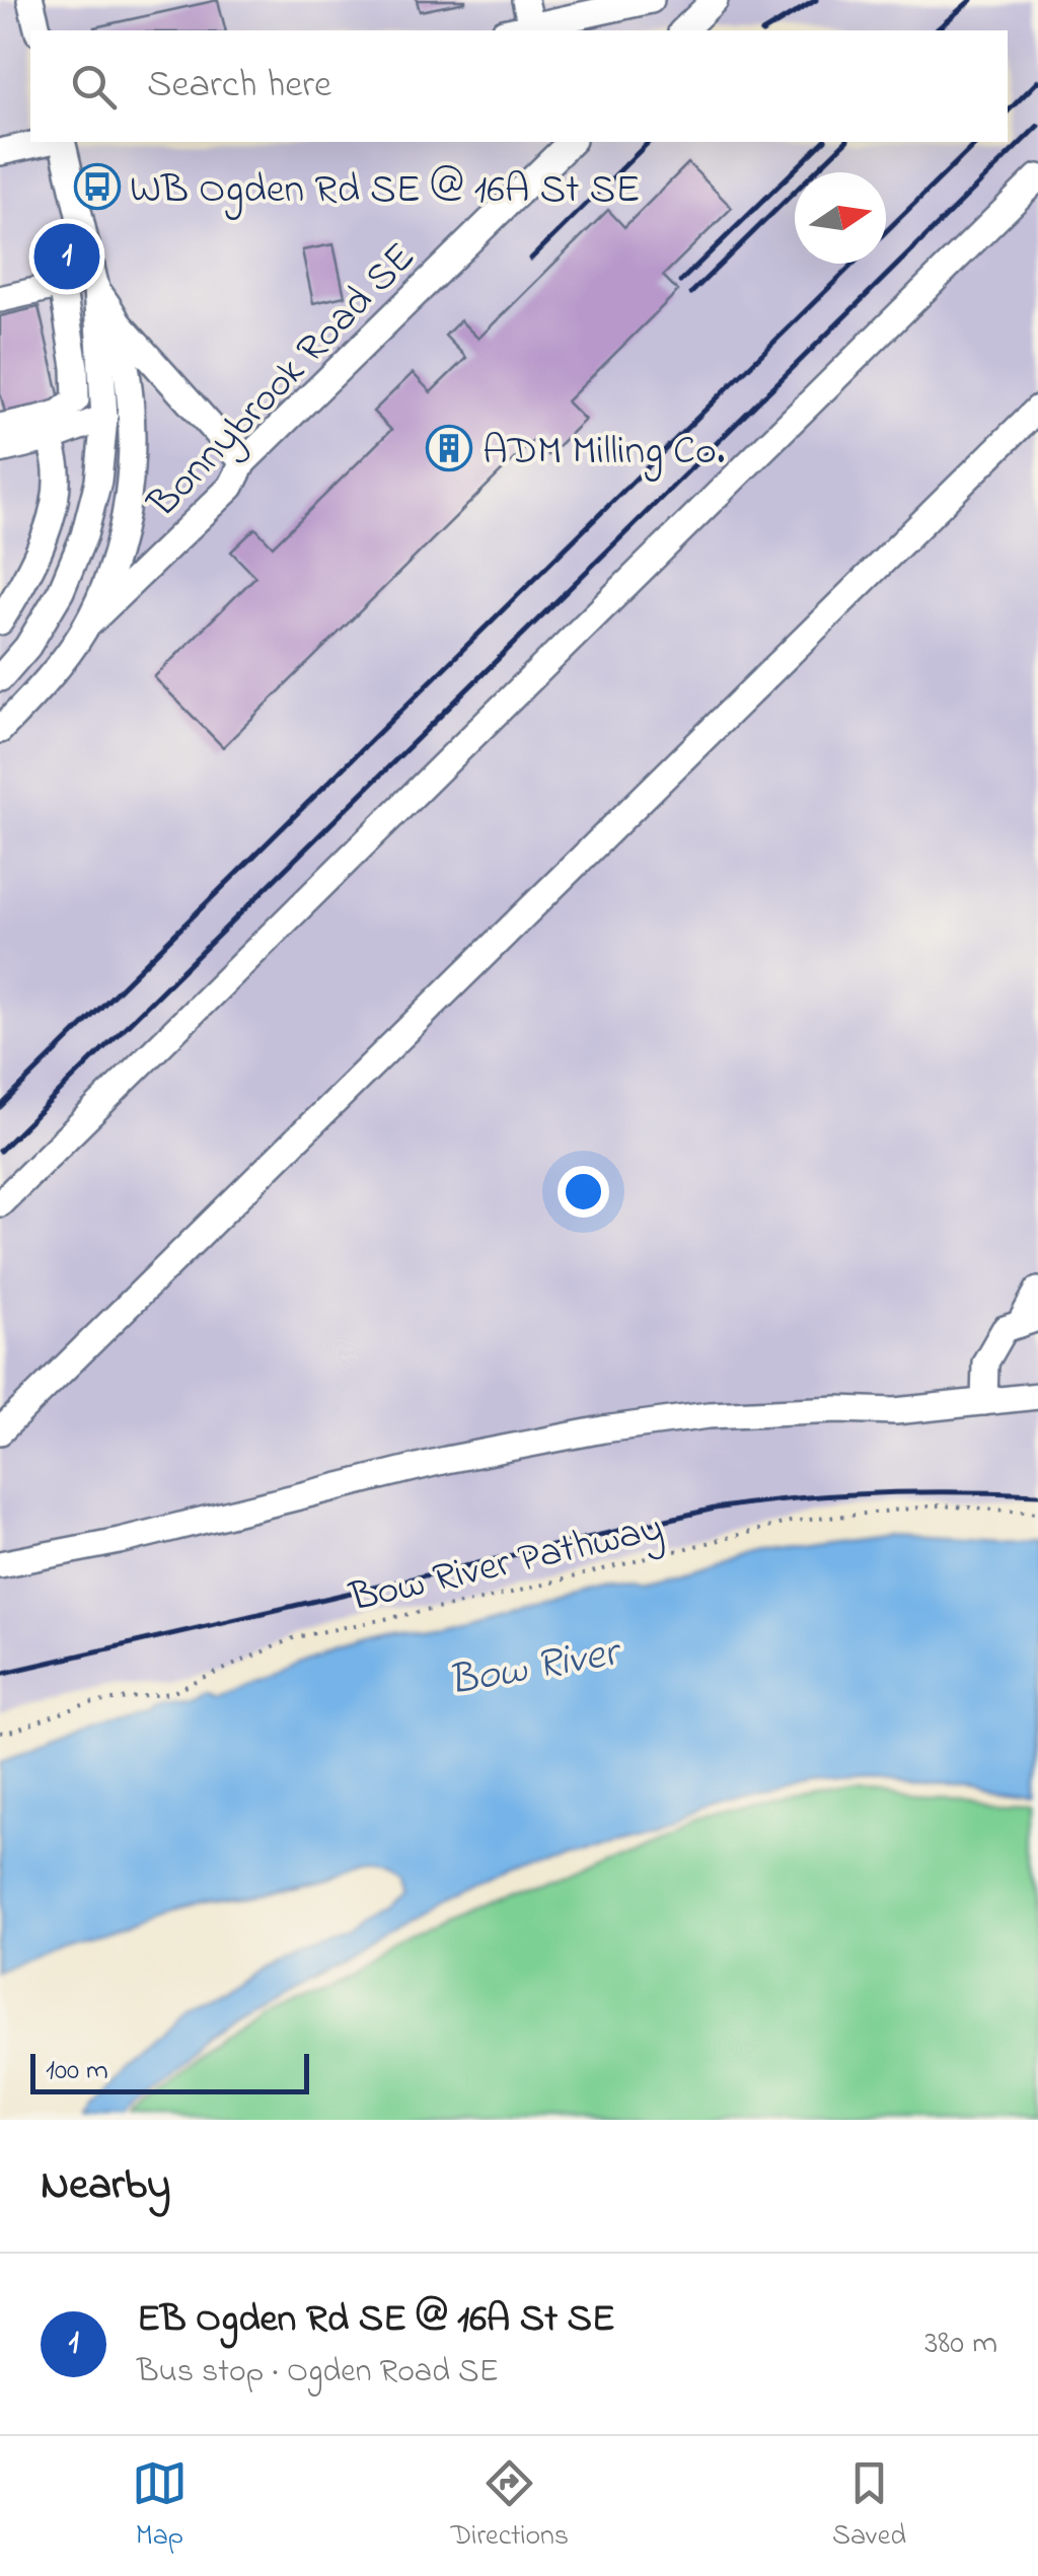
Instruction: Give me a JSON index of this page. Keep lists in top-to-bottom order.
{
  "streets": {
    "street": ["Bonnybrook Road SE"],
    "path": ["Bow River Pathway"]
  },
  "water": ["Bow River"],
  "places": {
    "bus stop": ["WB Ogden Rd SE @ 16A St SE"],
    "building": ["ADM Milling Co."]
  },
  "scale_bar": "100 m",
  "north": "right",
  "page": {
    "search": "Search here",
    "pins": "1",
    "scale": "100 m",
    "heading": "Nearby",
    "list": [
      {
        "mark": "1",
        "name": "EB Ogden Rd SE @ 16A St SE",
        "note": "Bus stop · Ogden Road SE",
        "value": "380 m"
      }
    ],
    "nav": ["Map", "Directions", "Saved"]
  }
}
